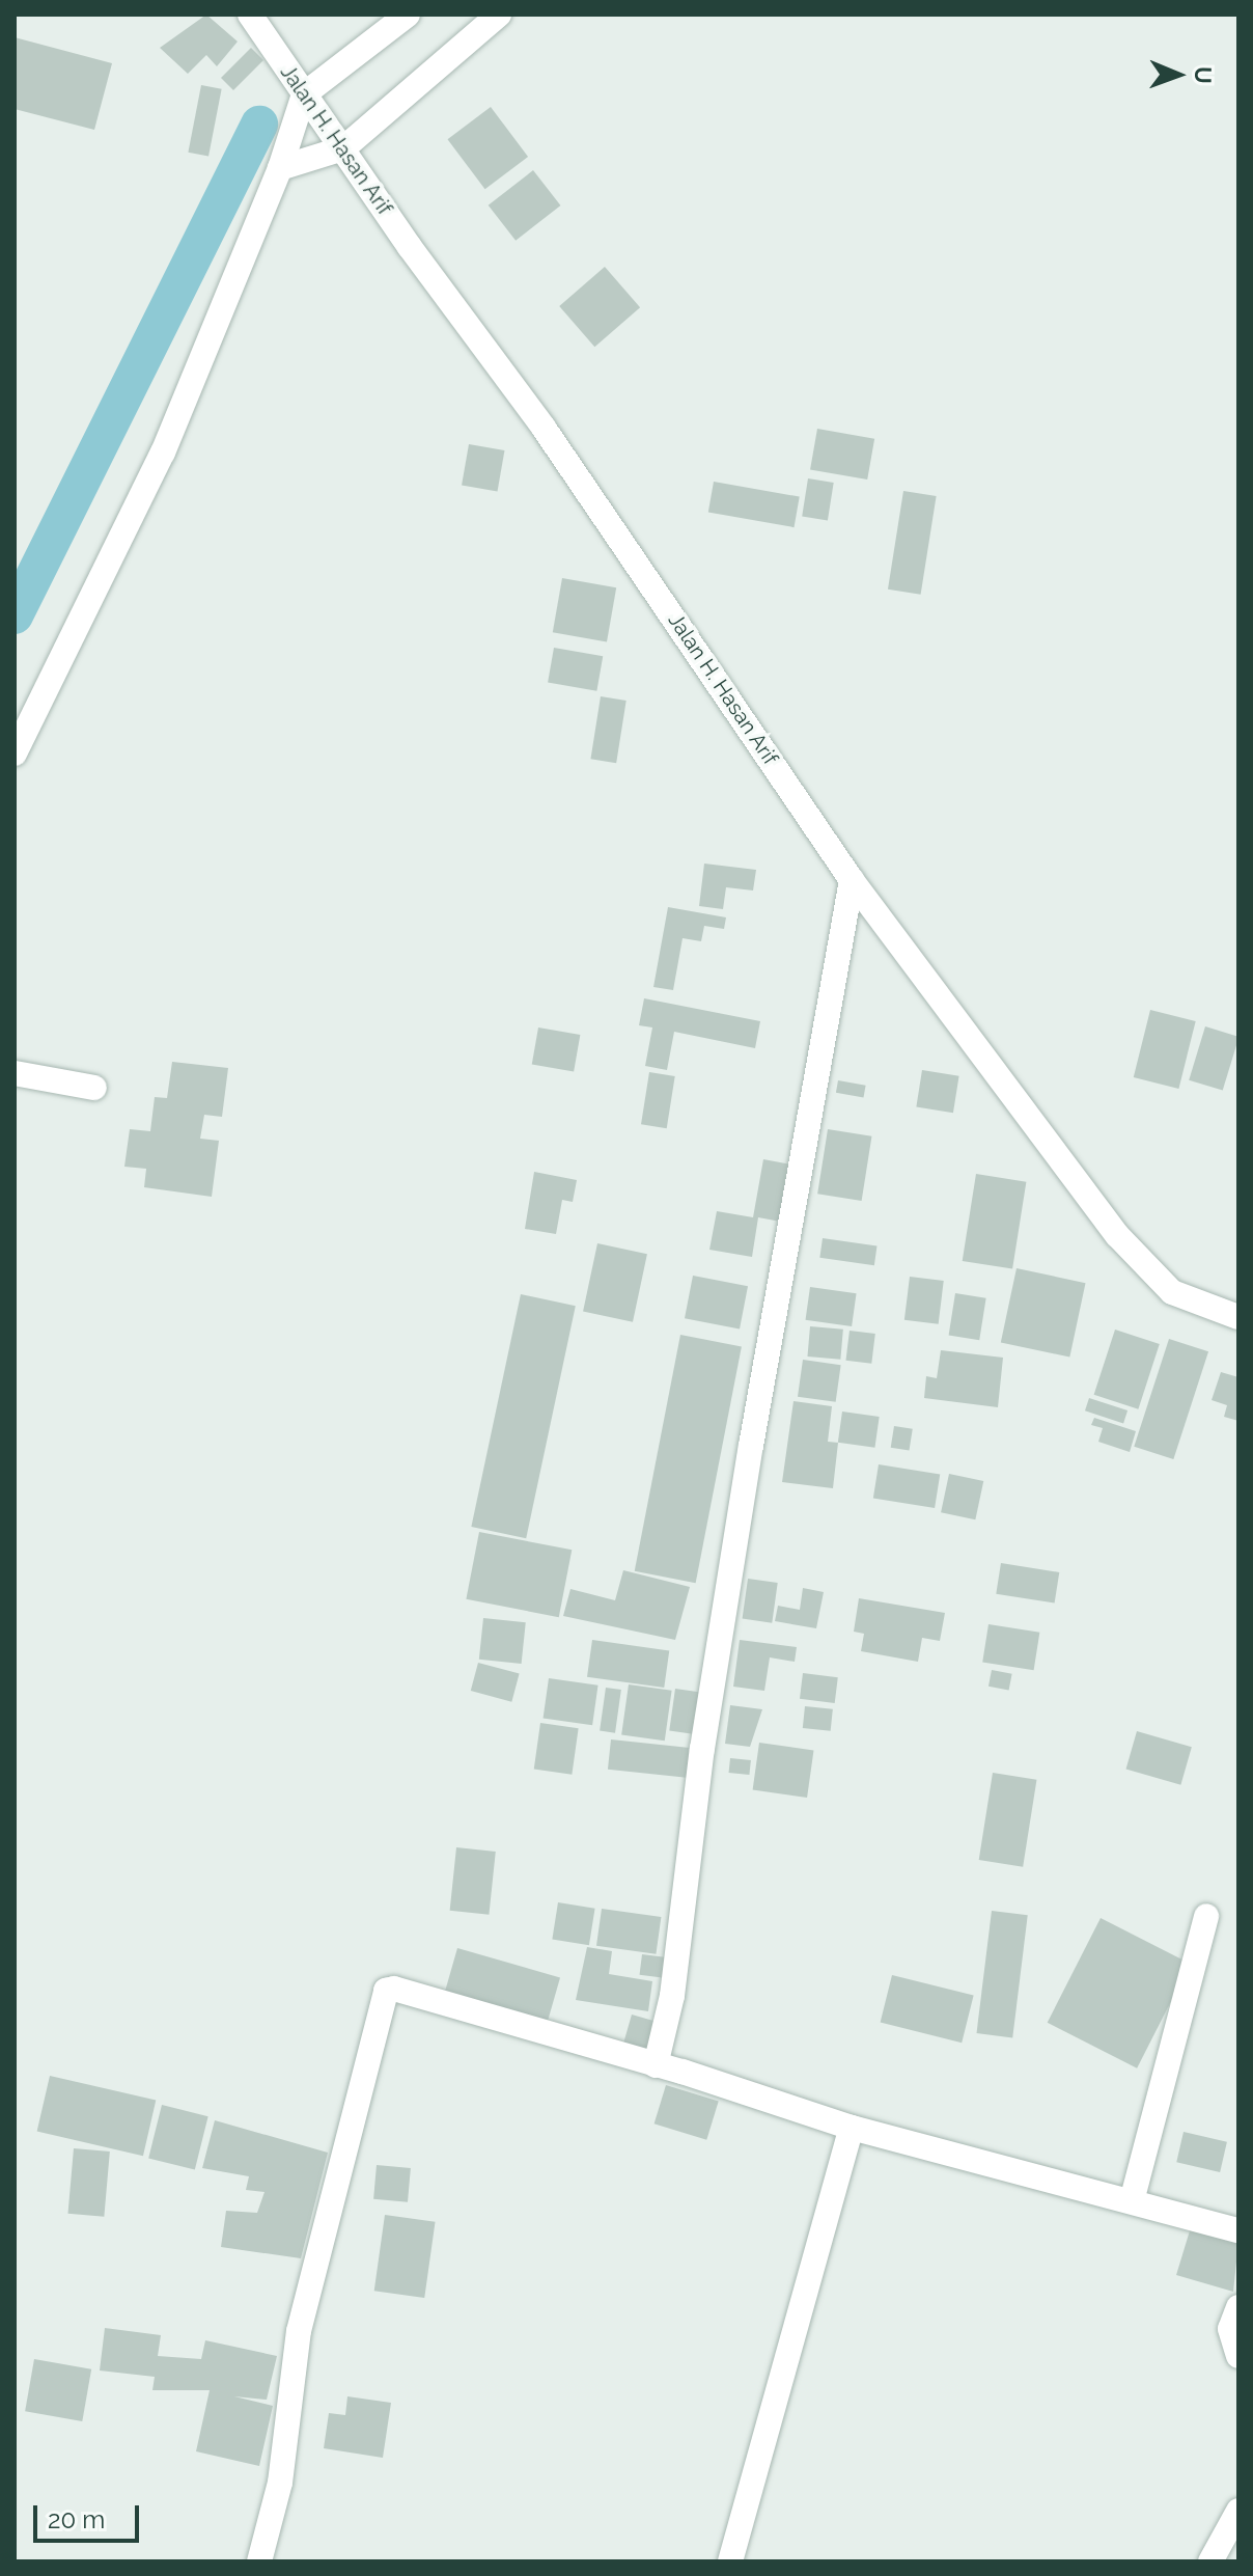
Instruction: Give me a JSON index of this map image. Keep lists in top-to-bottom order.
{
  "streets": {
    "street": ["Jalan H. Hasan Arif"]
  },
  "scale_bar": "20 m",
  "north": "right"
}
